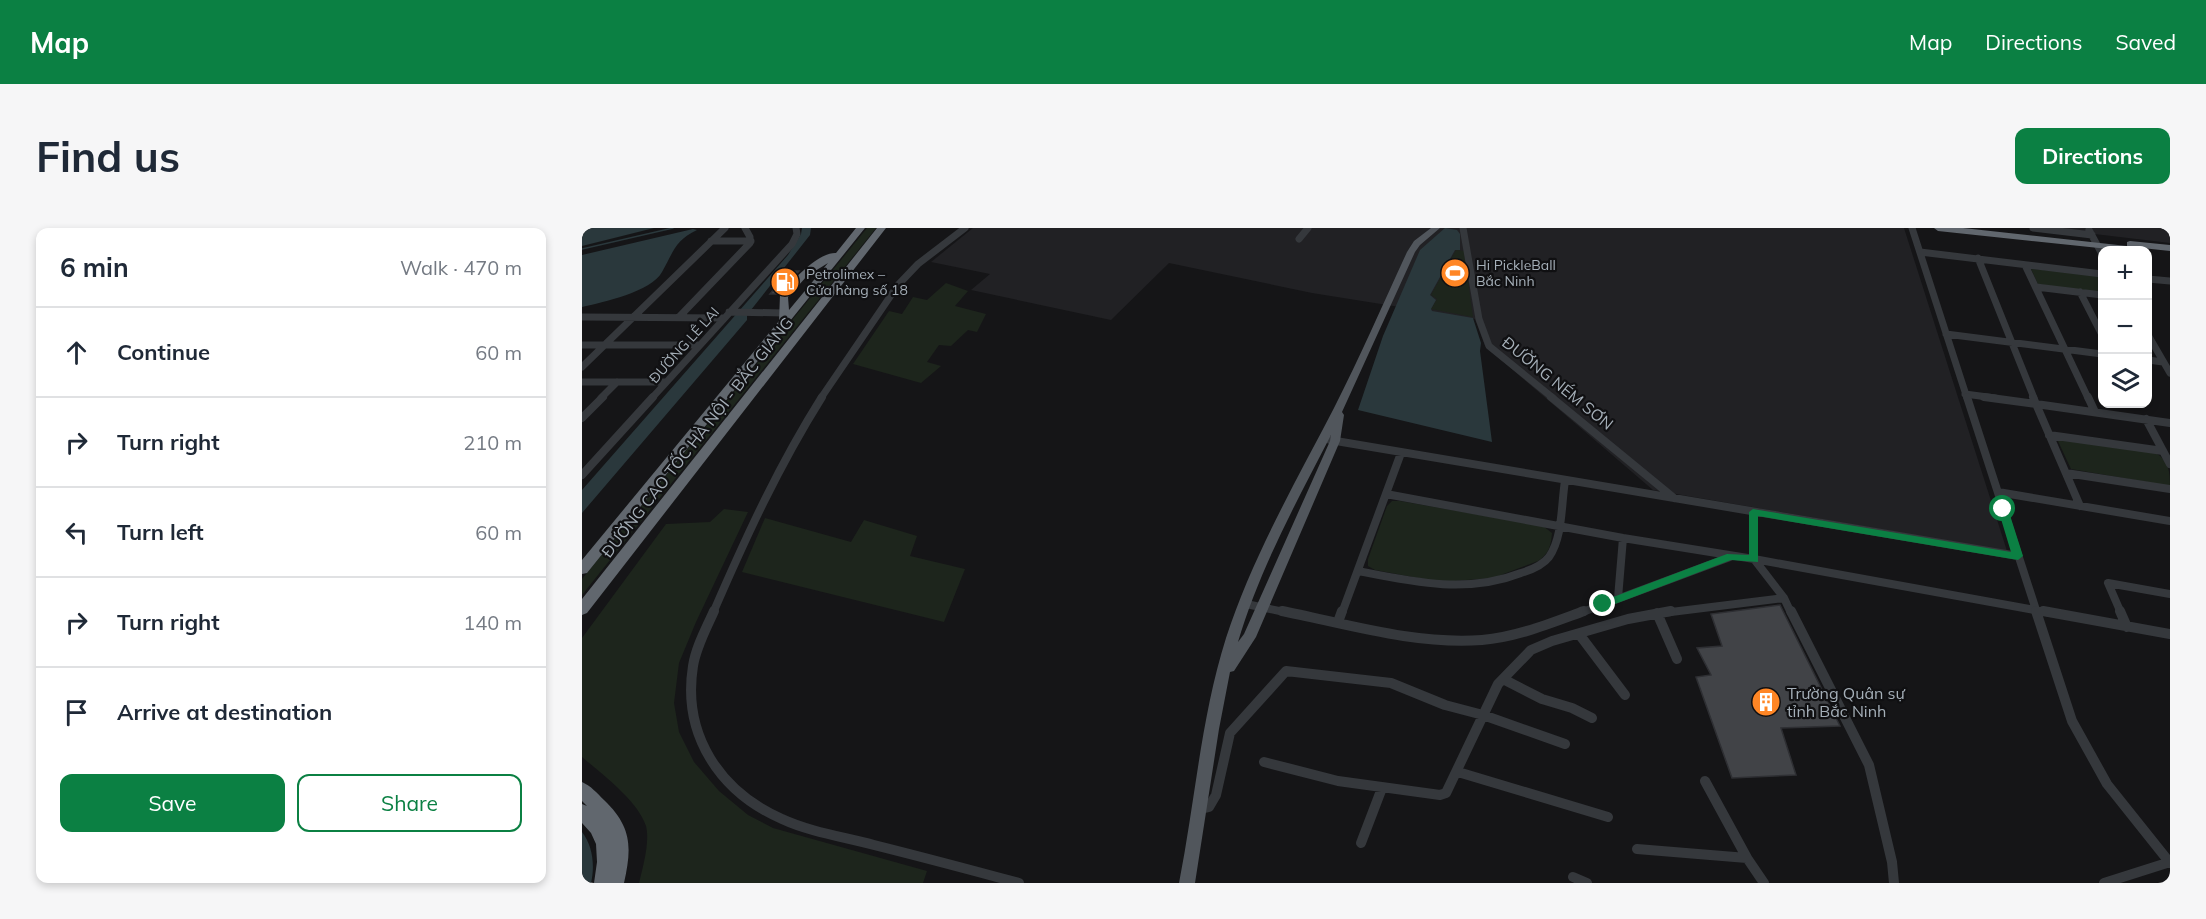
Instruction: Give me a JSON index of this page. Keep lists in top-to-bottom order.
{
  "streets": {
    "highway": ["ĐƯỜNG CAO TỐC HÀ NỘI - BẮC GIANG"],
    "street": ["ĐƯỜNG LÊ LAI", "ĐƯỜNG NÉM SƠN"]
  },
  "places": {
    "sports": ["Hi PickleBall Bắc Ninh"],
    "fuel station": ["Petrolimex – Cửa hàng số 18"],
    "building": ["Trường Quân sự tỉnh Bắc Ninh"]
  },
  "page": {
    "header": "Map",
    "nav": ["Map", "Directions", "Saved"],
    "buttons": [
      "Directions",
      ["Save", "Share"]
    ],
    "title": "Find us",
    "heading": ["6 min", "Walk · 470 m"],
    "map_buttons": ["+", "−"],
    "list": [
      ["Continue", "60 m"],
      ["Turn right", "210 m"],
      ["Turn left", "60 m"],
      ["Turn right", "140 m"],
      "Arrive at destination"
    ]
  }
}
